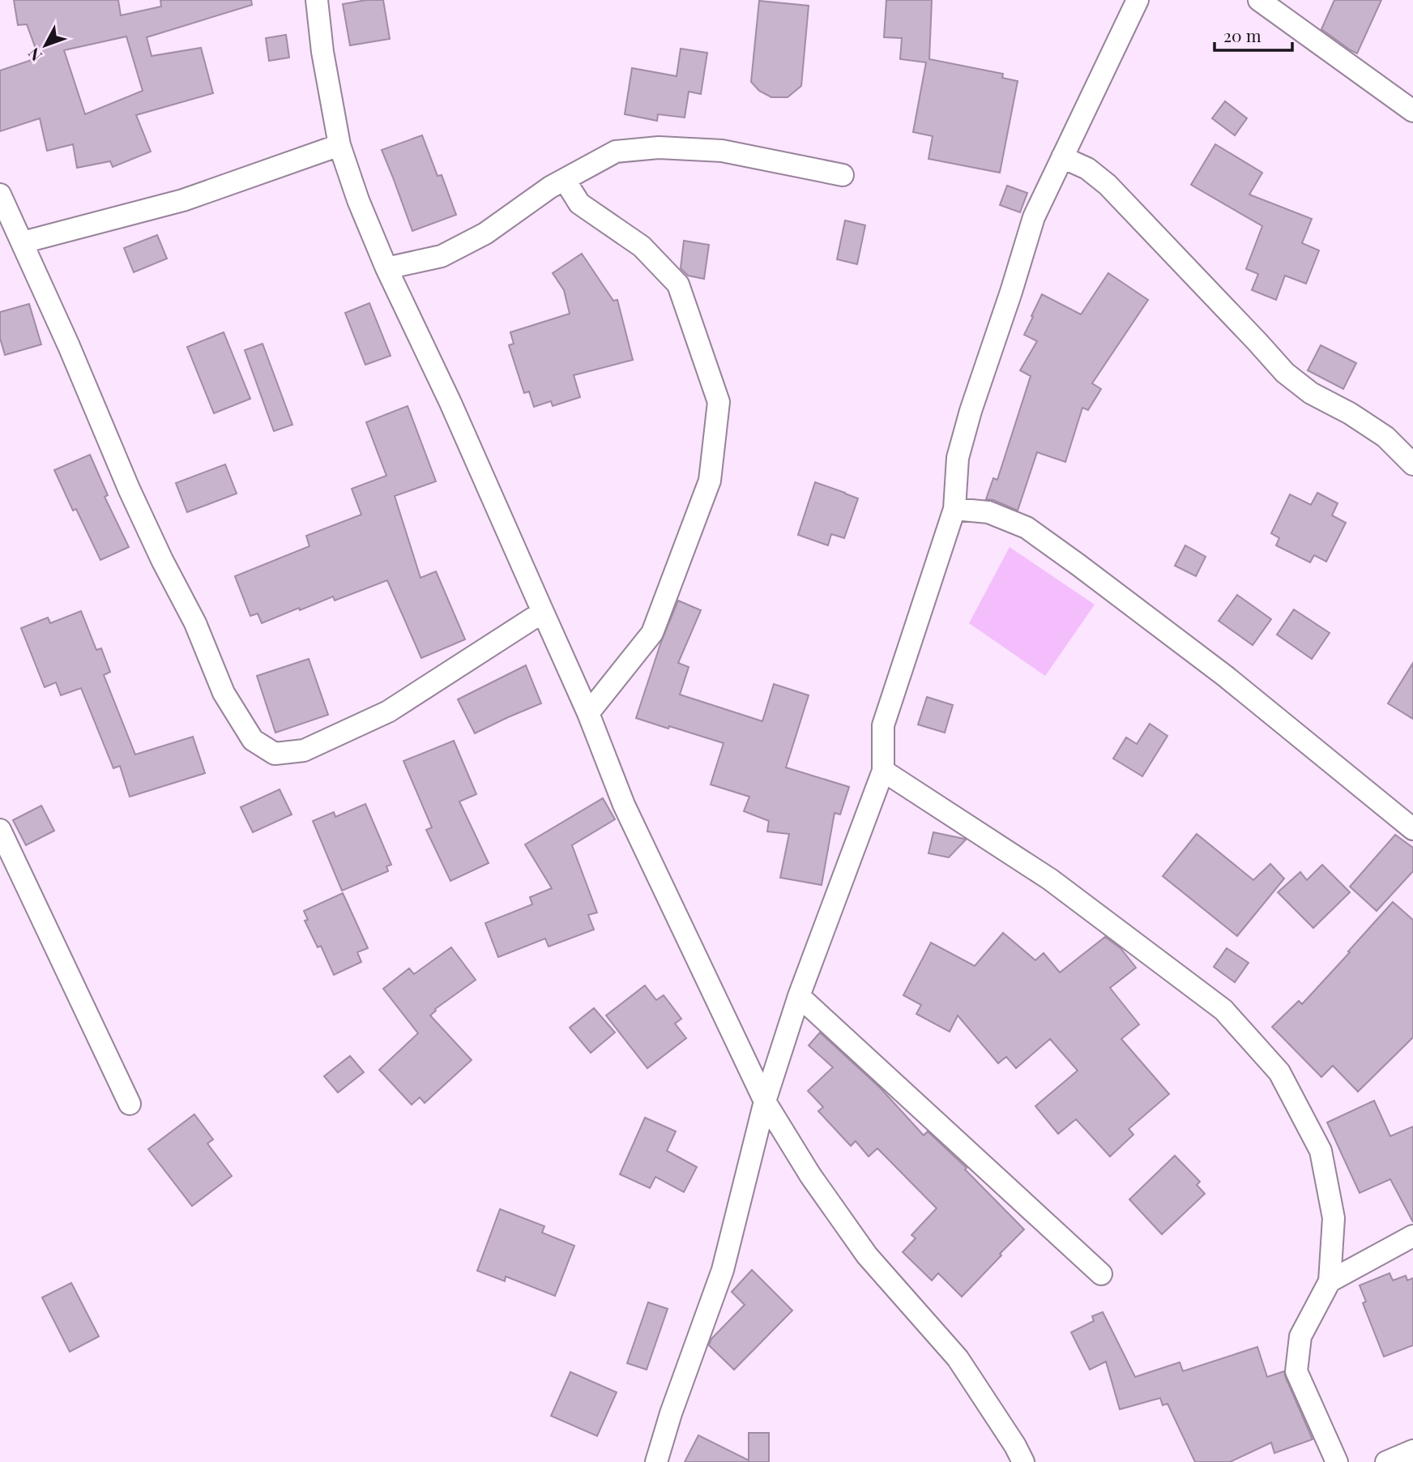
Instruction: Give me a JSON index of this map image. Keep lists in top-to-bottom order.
{
  "scale_bar": "20 m",
  "north": "bottom left"
}
